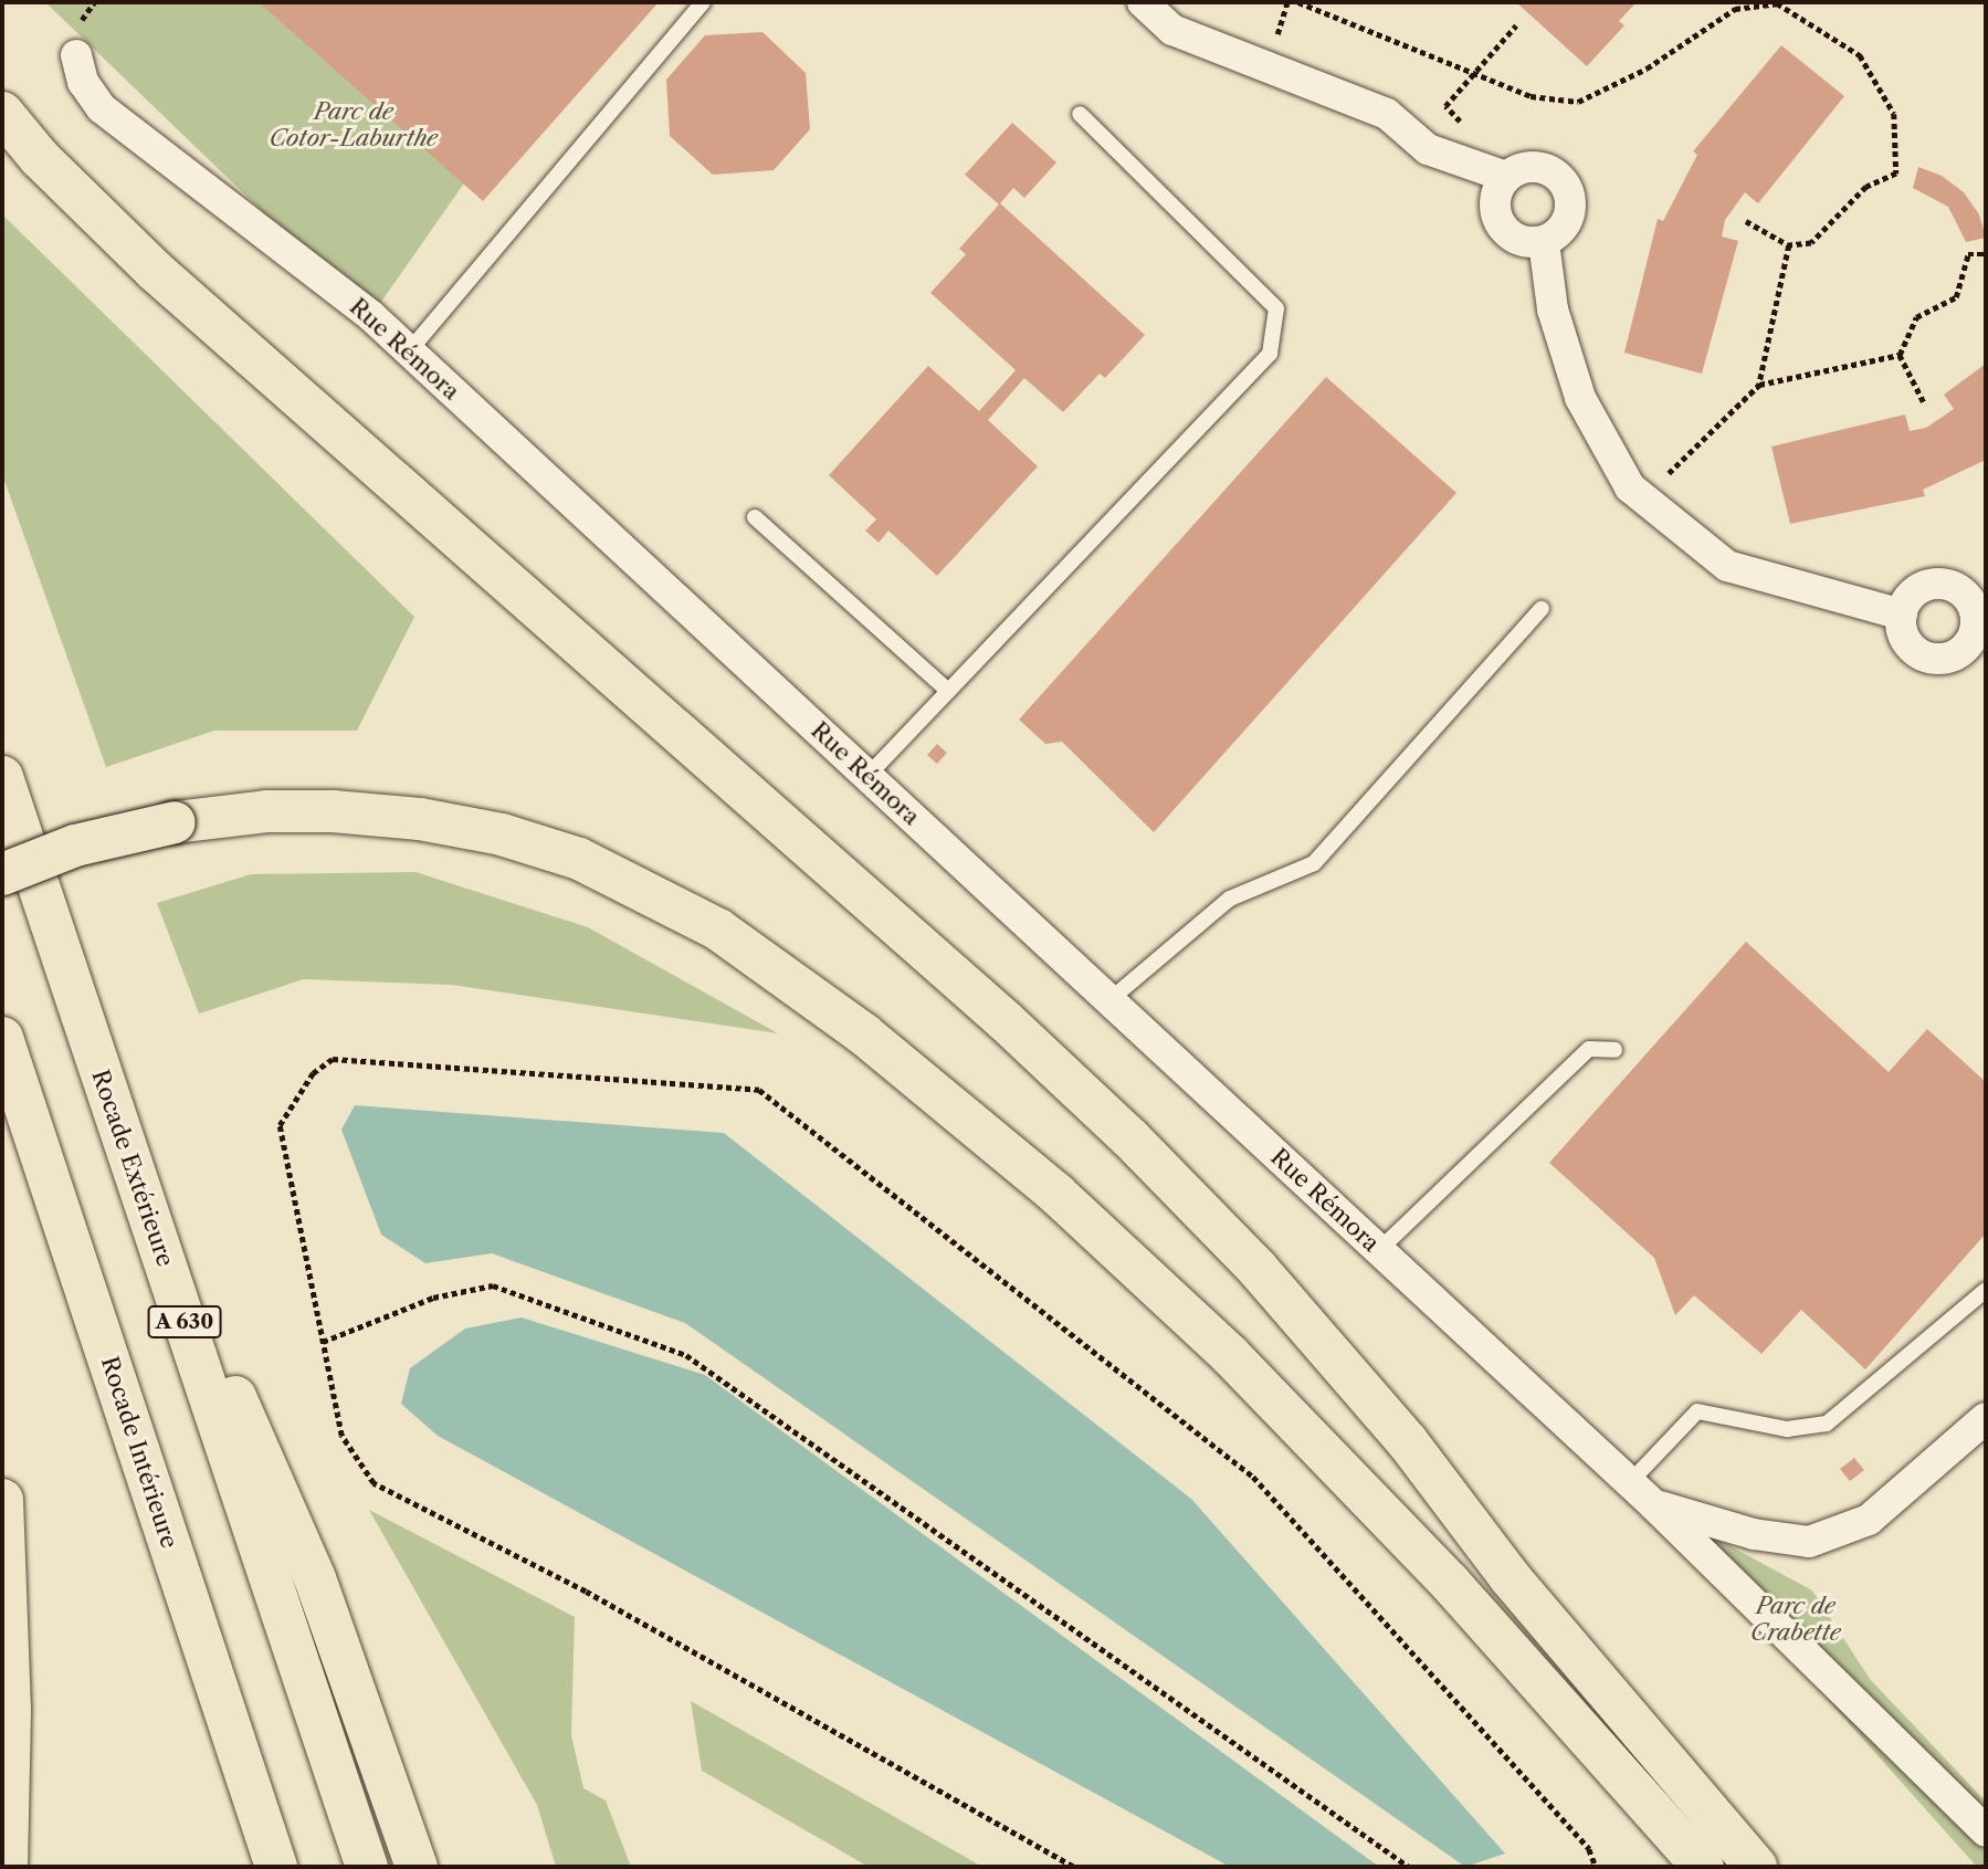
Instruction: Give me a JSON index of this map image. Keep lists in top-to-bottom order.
{
  "streets": {
    "highway": ["Rocade Extérieure", "A 630", "Rocade Intérieure"],
    "street": ["Rue Rémora"]
  },
  "parks": ["Parc de Cotor-Laburthe", "Parc de Crabette"]
}
